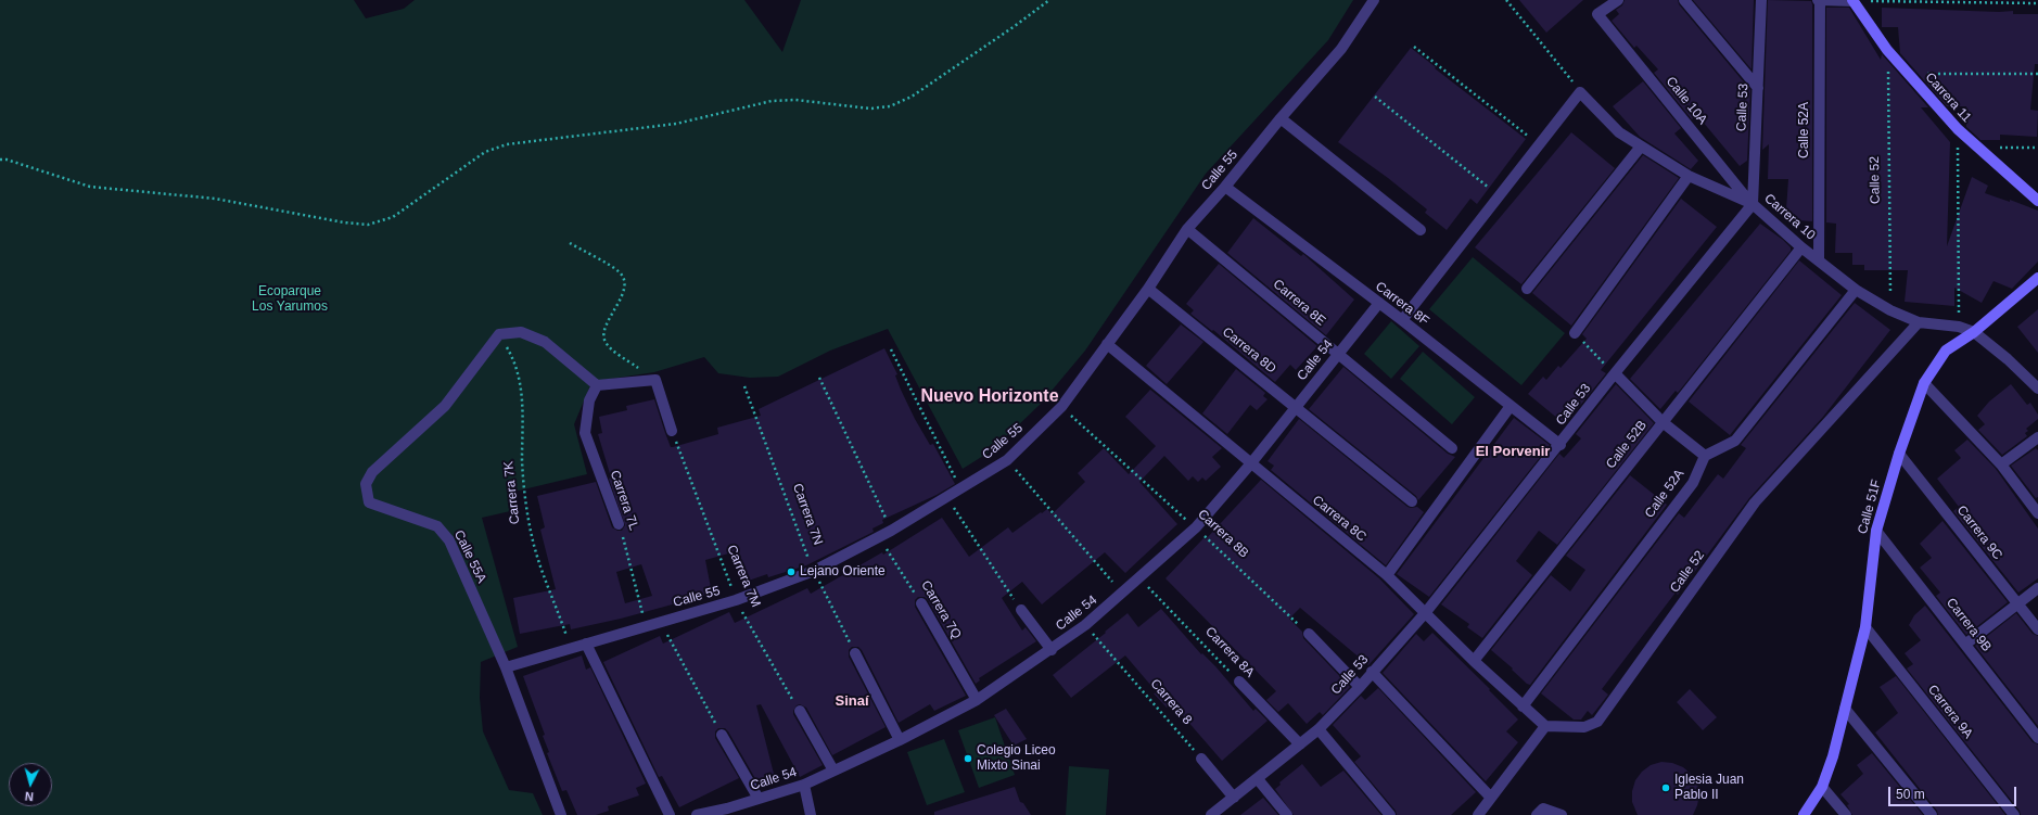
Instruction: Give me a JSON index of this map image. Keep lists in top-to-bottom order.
{
  "streets": {
    "street": [
      "Carrera 11",
      "Calle 10A",
      "Calle 53",
      "Calle 52A",
      "Calle 55",
      "Calle 52",
      "Carrera 10",
      "Carrera 8E",
      "Carrera 8F",
      "Carrera 8D",
      "Calle 54",
      "Calle 52B",
      "Carrera 7L",
      "Calle 51F",
      "Carrera 8C",
      "Carrera 9C",
      "Calle 55A",
      "Carrera 7Q",
      "Carrera 9B",
      "Carrera 8A",
      "Carrera 9A"
    ],
    "path": [
      "Carrera 7K",
      "Carrera 7N",
      "Carrera 8B",
      "Carrera 7M",
      "Carrera 8"
    ]
  },
  "crossings": [
    ["Carrera 11", "Calle 52"],
    ["Calle 10A", "Calle 53"],
    ["Calle 10A", "Carrera 10"],
    ["Calle 53", "Carrera 10"],
    ["Calle 53", "Carrera 8F"],
    ["Calle 53", "Carrera 8C"],
    ["Calle 53", "Carrera 8A"],
    ["Calle 52A", "Carrera 10"],
    ["Calle 52A", "Carrera 8C"],
    ["Calle 55", "Carrera 8E"],
    ["Calle 55", "Carrera 8F"],
    ["Calle 55", "Carrera 8D"],
    ["Calle 55", "Carrera 7K"],
    ["Calle 55", "Carrera 7L"],
    ["Calle 55", "Carrera 7N"],
    ["Calle 55", "Carrera 8C"],
    ["Calle 55", "Carrera 8B"],
    ["Calle 55", "Calle 55A"],
    ["Calle 55", "Carrera 7M"],
    ["Calle 55", "Carrera 7Q"],
    ["Calle 52", "Carrera 10"],
    ["Calle 52", "Carrera 8C"],
    ["Carrera 10", "Calle 52B"],
    ["Carrera 10", "Calle 51F"],
    ["Carrera 8E", "Calle 54"],
    ["Carrera 8F", "Calle 54"],
    ["Carrera 8D", "Calle 54"],
    ["Calle 54", "Carrera 8C"],
    ["Calle 54", "Carrera 8B"],
    ["Calle 54", "Carrera 7Q"],
    ["Calle 54", "Carrera 8A"],
    ["Calle 54", "Carrera 8"],
    ["Calle 52B", "Carrera 8C"],
    ["Carrera 7K", "Calle 55A"],
    ["Calle 51F", "Carrera 9C"],
    ["Calle 51F", "Carrera 9B"],
    ["Calle 51F", "Carrera 9A"]
  ],
  "districts": ["Nuevo Horizonte", "El Porvenir", "Sinaí"],
  "parks": ["Ecoparque Los Yarumos"],
  "places": ["Lejano Oriente", "Colegio Liceo Mixto Sinai", "Iglesia Juan Pablo II"],
  "scale_bar": "50 m",
  "north": "bottom"
}
